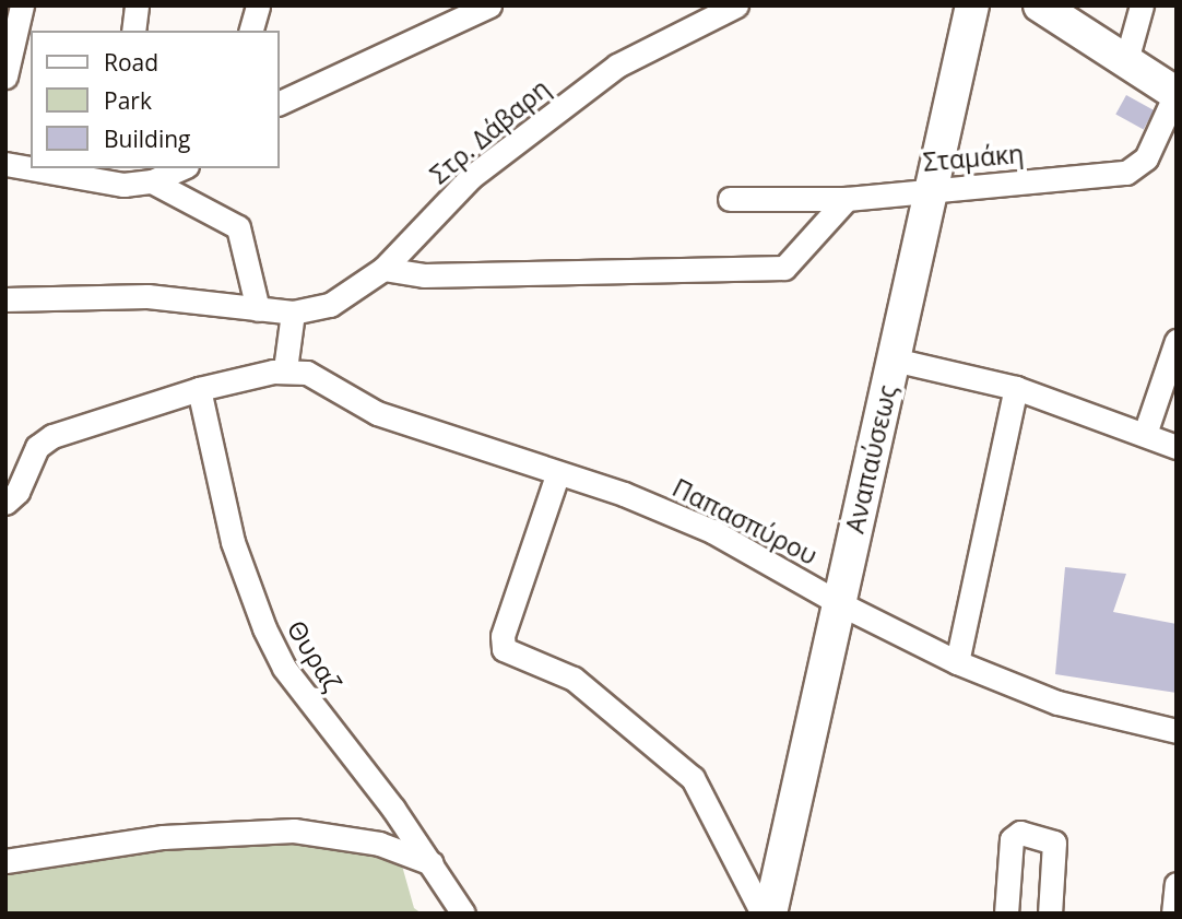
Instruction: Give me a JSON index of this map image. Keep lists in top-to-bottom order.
{
  "streets": {
    "street": [
      "Στρ. Δάβαρη",
      "Σταμάκη",
      "Αναπαύσεως",
      "Παπασπύρου",
      "Θυραζ"
    ]
  },
  "crossings": [
    ["Σταμάκη", "Αναπαύσεως"],
    ["Αναπαύσεως", "Παπασπύρου"]
  ],
  "legend": ["Road", "Park", "Building"]
}
